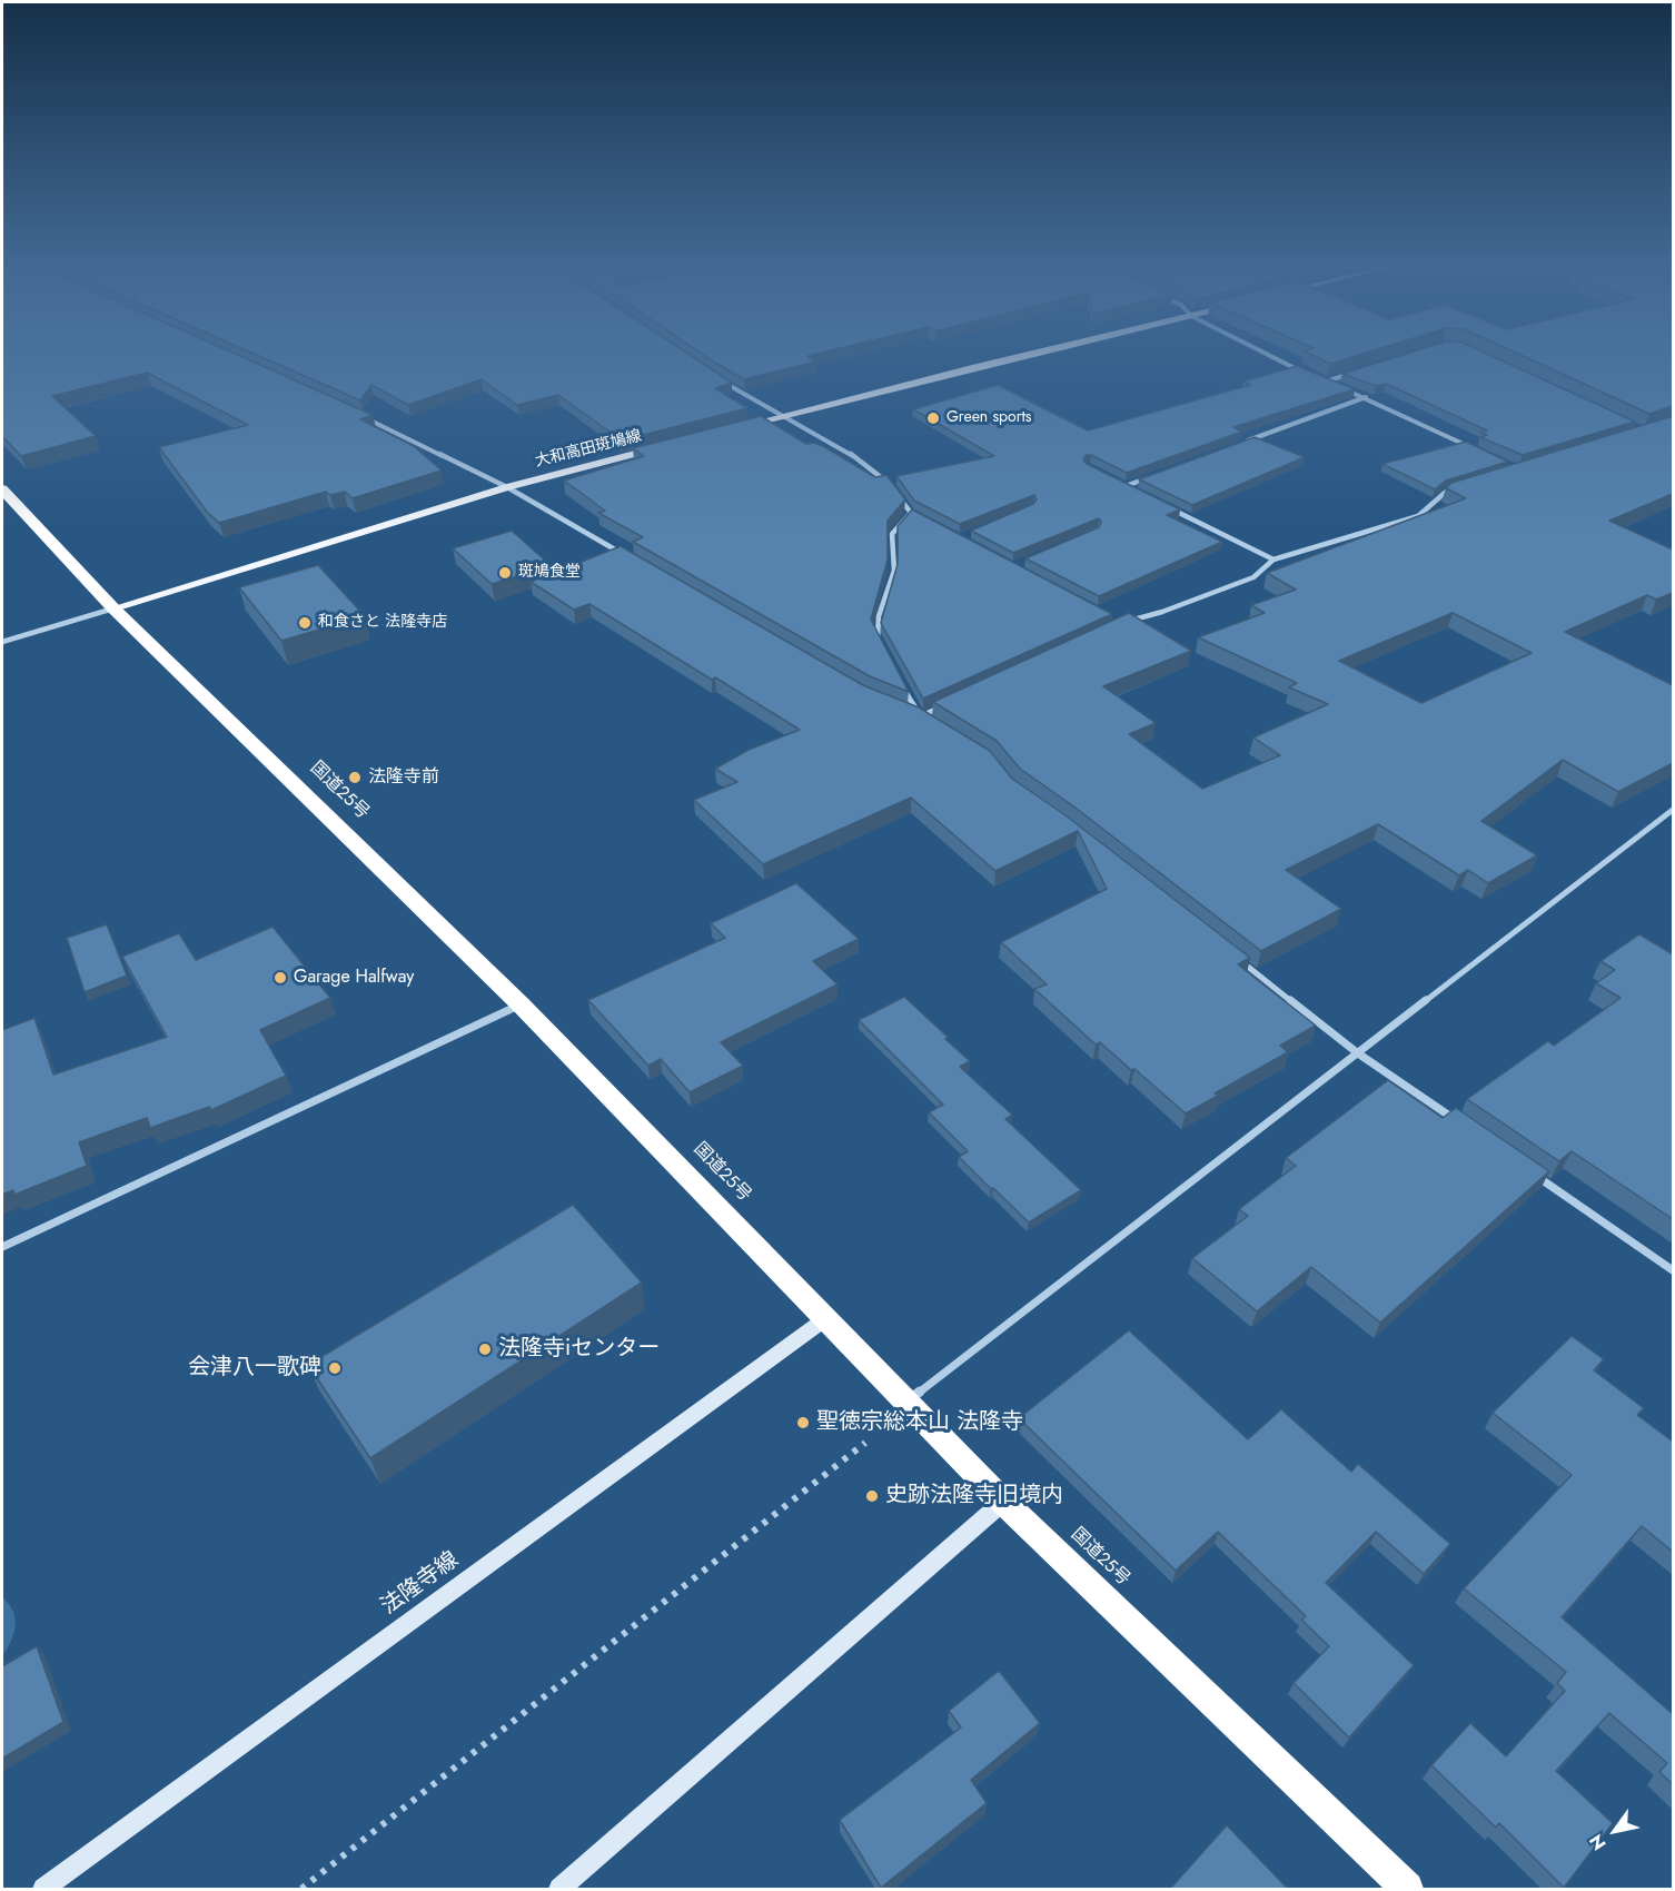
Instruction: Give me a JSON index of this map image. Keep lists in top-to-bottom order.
{
  "streets": {
    "highway": ["国道25号"],
    "main road": ["大和高田斑鳩線", "法隆寺線"]
  },
  "crossings": [
    ["大和高田斑鳩線", "国道25号"],
    ["国道25号", "法隆寺線"]
  ],
  "places": [
    "Green sports",
    "斑鳩食堂",
    "和食さと 法隆寺店",
    "法隆寺前",
    "Garage Halfway",
    "法隆寺iセンター",
    "会津八一歌碑",
    "聖徳宗総本山 法隆寺",
    "史跡法隆寺旧境内"
  ],
  "north": "bottom left"
}
